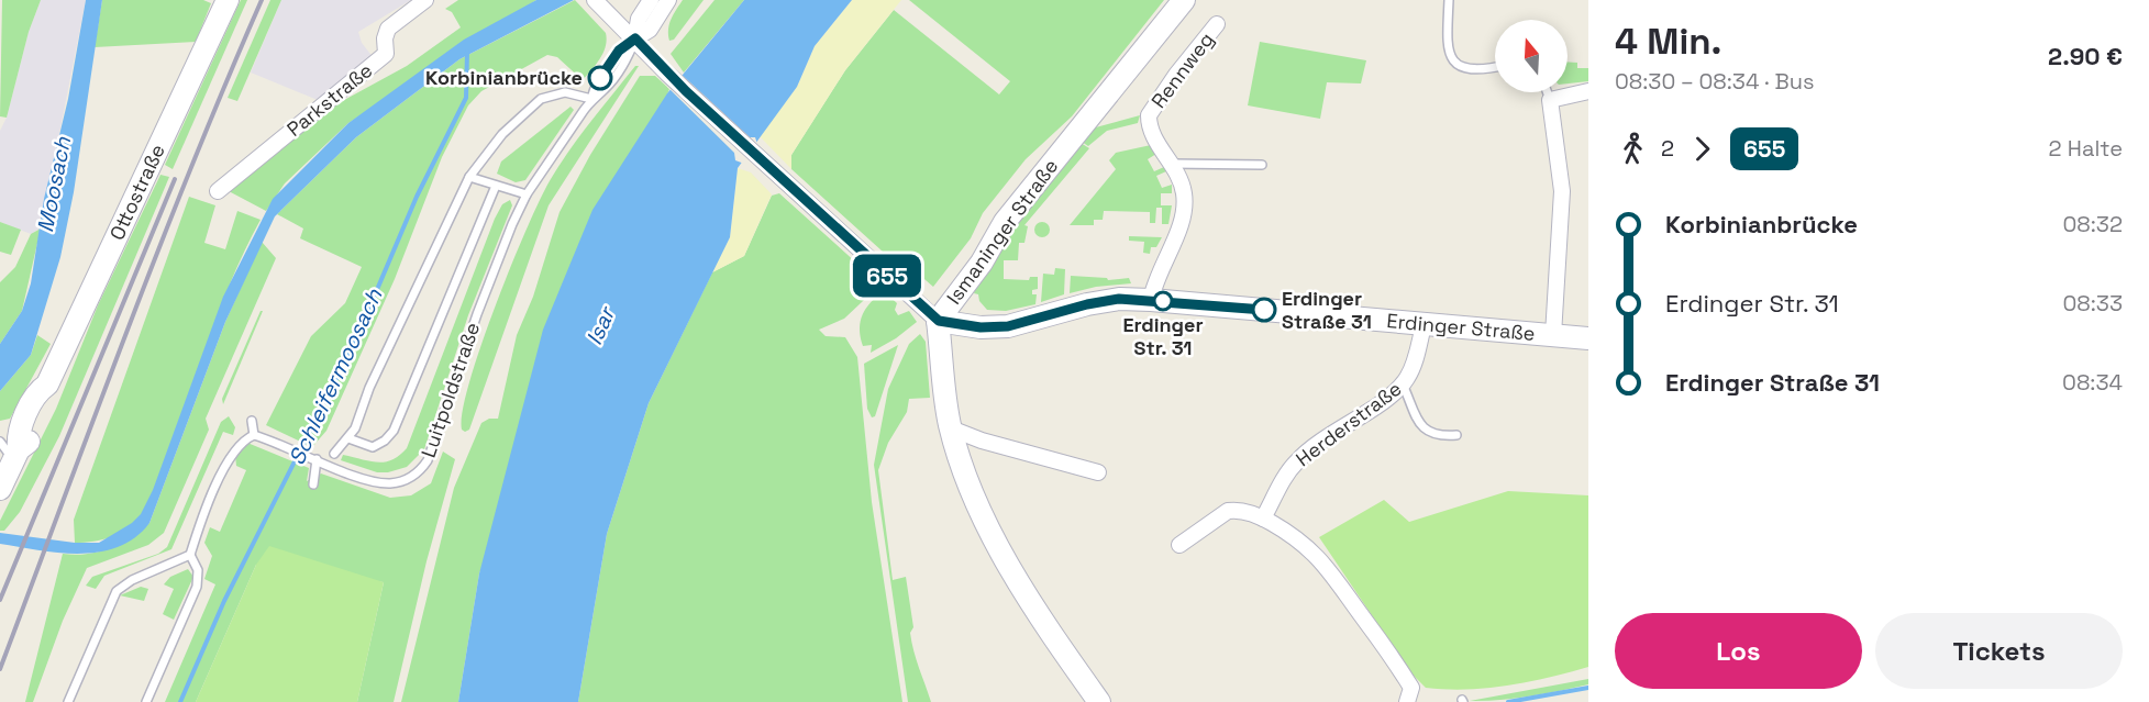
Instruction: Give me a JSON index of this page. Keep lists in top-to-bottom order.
{
  "streets": {
    "street": [
      "Rennweg",
      "Parkstraße",
      "Ottostraße",
      "Ismaninger Straße",
      "Erdinger Straße",
      "Luitpoldstraße",
      "Herderstraße"
    ]
  },
  "crossings": [
    ["Rennweg", "Erdinger Straße"],
    ["Ismaninger Straße", "Erdinger Straße"],
    ["Erdinger Straße", "Herderstraße"]
  ],
  "water": ["Moosach", "Isar", "Schleifermoosach"],
  "places": ["Korbinianbrücke", "Erdinger Str. 31", "Erdinger Straße 31"],
  "lines": ["bus line 655"],
  "north": "top",
  "page": {
    "on_map": "655",
    "heading": ["4 Min.", "08:30 – 08:34 · Bus", "2.90 €"],
    "legs": ["2", "655", "2 Halte"],
    "list": [
      {
        "name": "Korbinianbrücke",
        "value": "08:32"
      },
      {
        "name": "Erdinger Str. 31",
        "value": "08:33"
      },
      {
        "name": "Erdinger Straße 31",
        "value": "08:34"
      }
    ],
    "buttons": ["Los", "Tickets"]
  }
}
